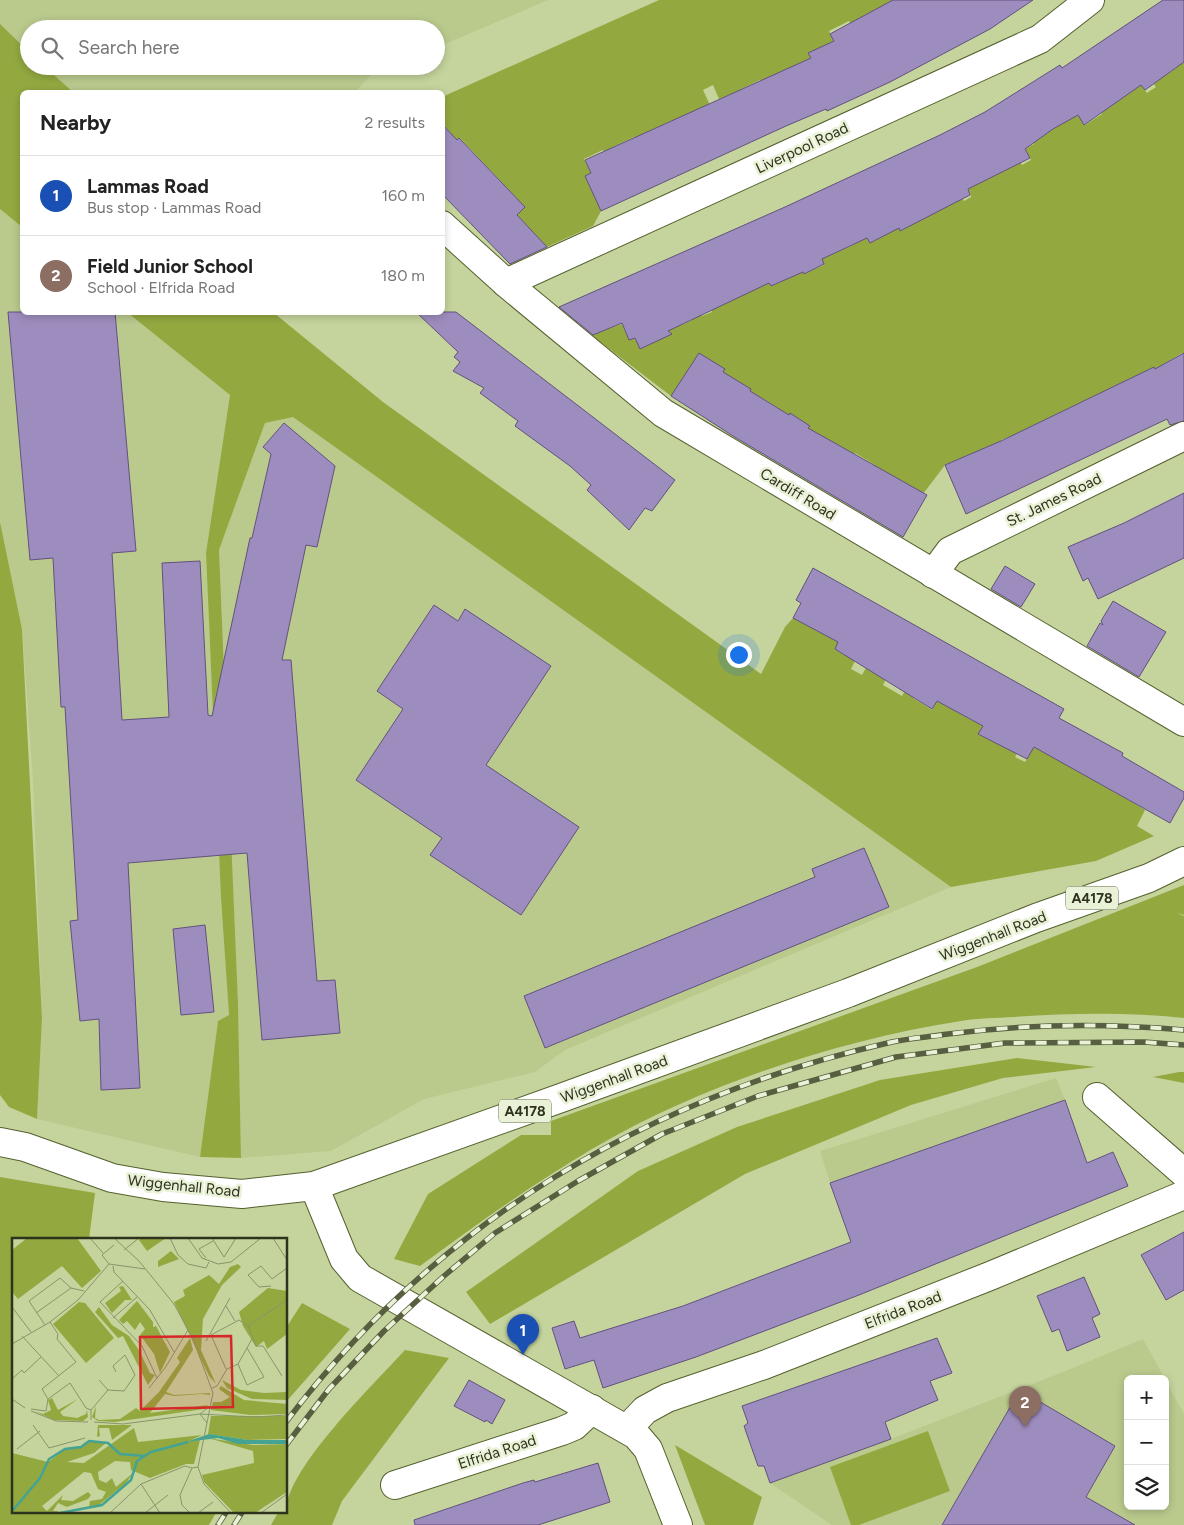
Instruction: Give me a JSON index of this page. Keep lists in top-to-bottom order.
{
  "streets": {
    "street": [
      "Liverpool Road",
      "Cardiff Road",
      "St. James Road",
      "A4178",
      "Wiggenhall Road",
      "Elfrida Road"
    ]
  },
  "crossings": [
    ["Liverpool Road", "Cardiff Road"],
    ["Cardiff Road", "St. James Road"]
  ],
  "page": {
    "search": "Search here",
    "heading": ["Nearby", "2 results"],
    "list": [
      {
        "mark": "1",
        "name": "Lammas Road",
        "note": "Bus stop · Lammas Road",
        "value": "160 m"
      },
      {
        "mark": "2",
        "name": "Field Junior School",
        "note": "School · Elfrida Road",
        "value": "180 m"
      }
    ],
    "pins": ["1", "2"],
    "map_buttons": ["+", "−"]
  }
}
